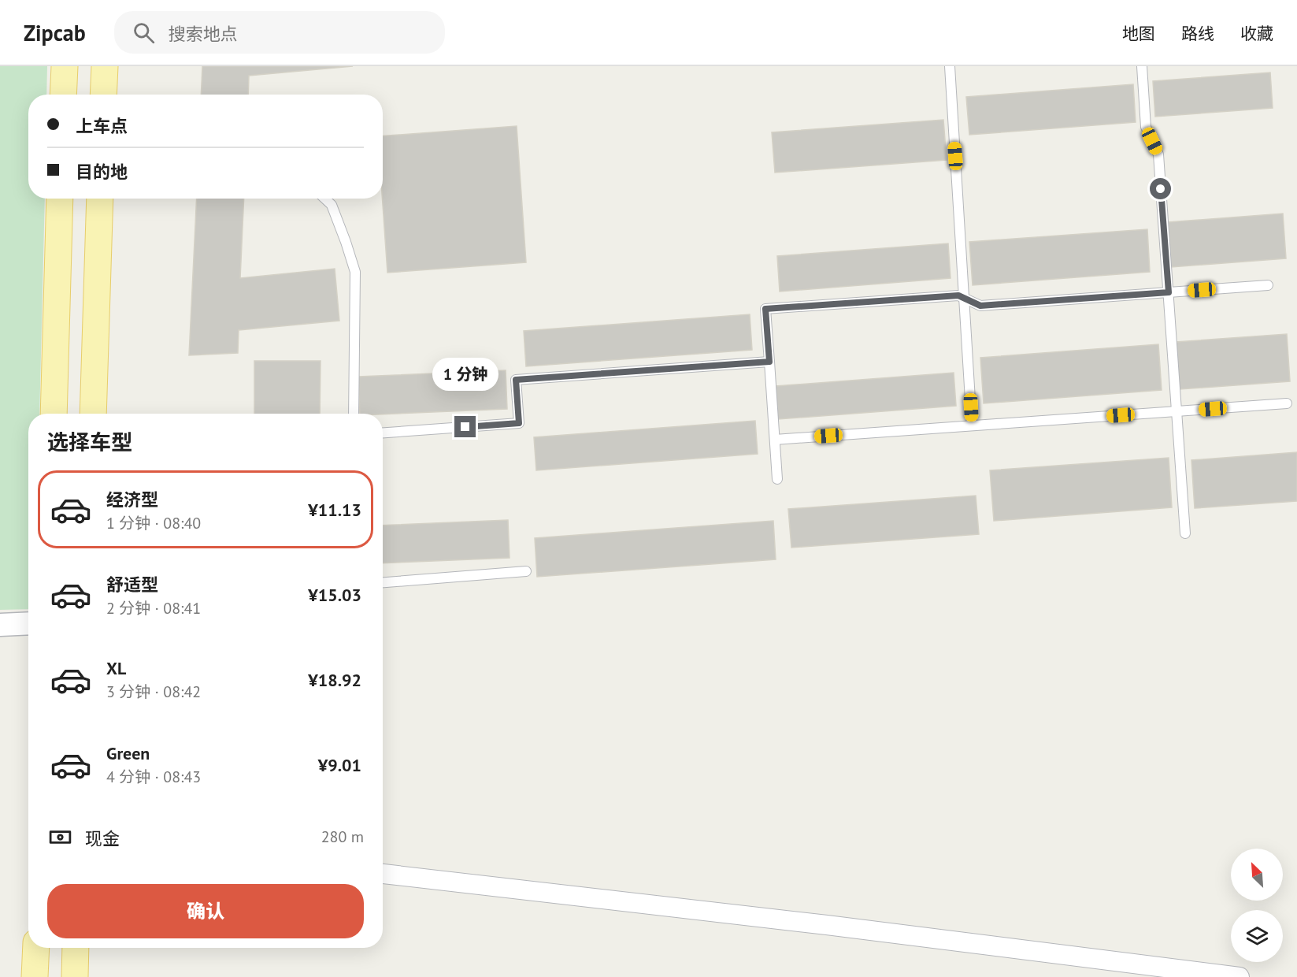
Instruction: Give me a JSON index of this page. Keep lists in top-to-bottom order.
{
  "north": "top left",
  "page": {
    "header": "Zipcab",
    "search": "搜索地点",
    "nav": ["地图", "路线", "收藏"],
    "banner": ["上车点", "目的地"],
    "bubble": "1 分钟",
    "heading": "选择车型",
    "list": [
      {
        "name": "经济型",
        "note": "1 分钟 · 08:40",
        "value": "¥11.13"
      },
      {
        "name": "舒适型",
        "note": "2 分钟 · 08:41",
        "value": "¥15.03"
      },
      {
        "name": "XL",
        "note": "3 分钟 · 08:42",
        "value": "¥18.92"
      },
      {
        "name": "Green",
        "note": "4 分钟 · 08:43",
        "value": "¥9.01"
      }
    ],
    "pay": ["现金", "280 m"],
    "buttons": "确认"
  }
}
